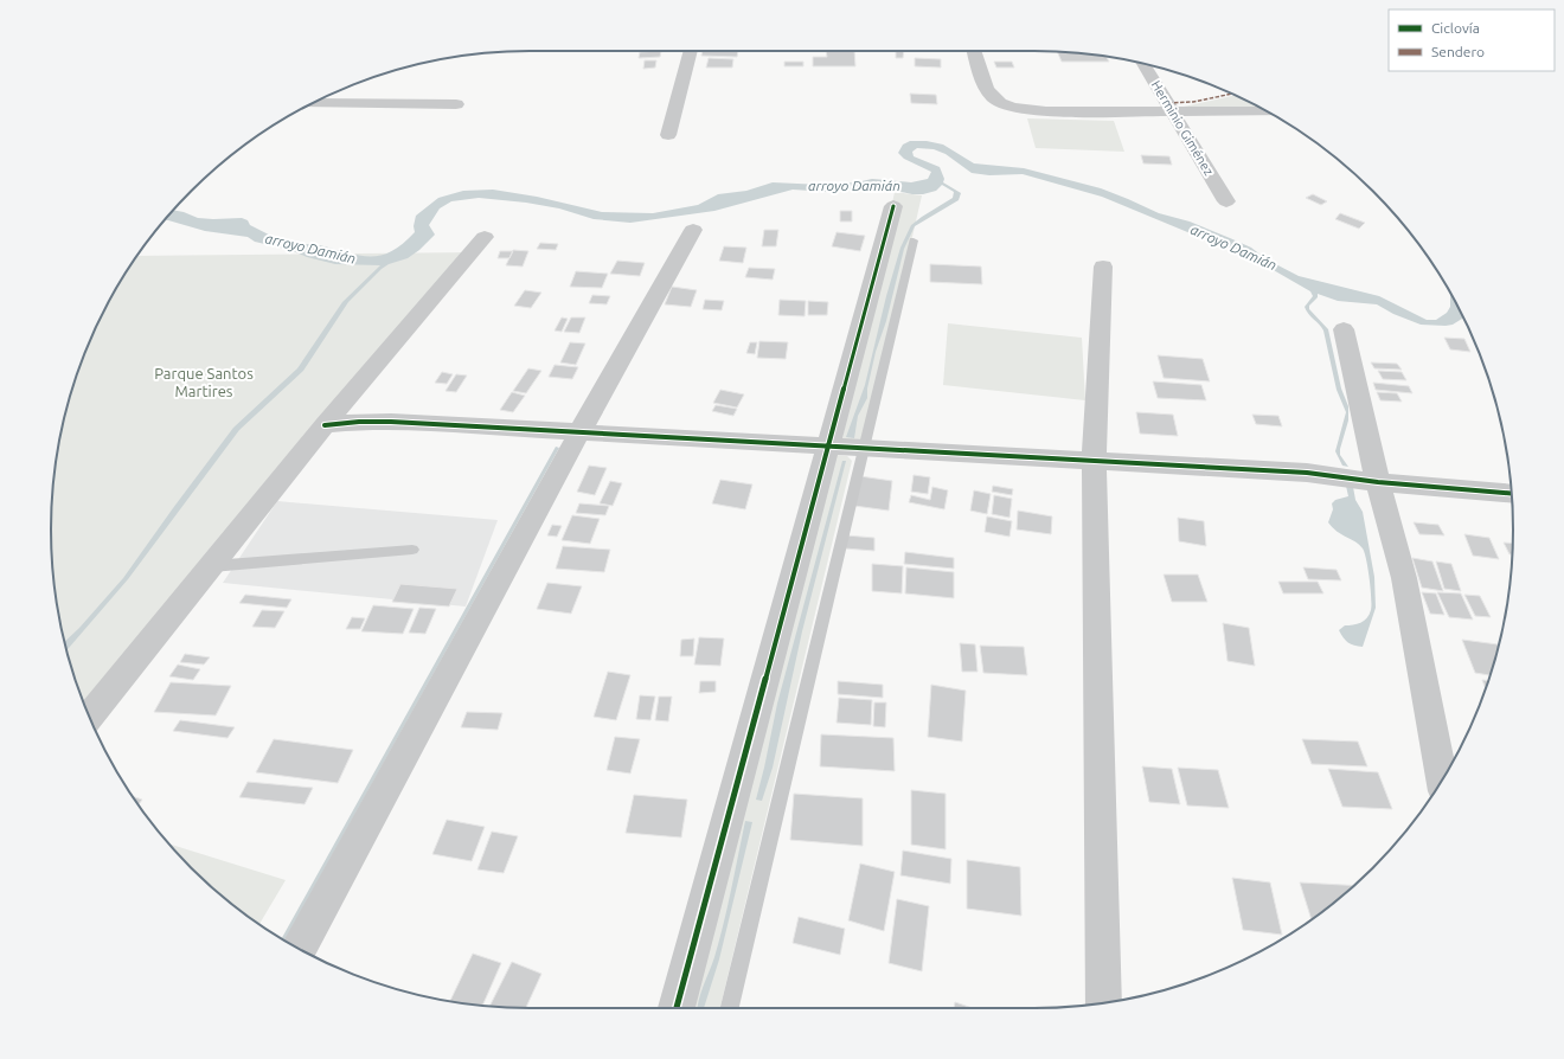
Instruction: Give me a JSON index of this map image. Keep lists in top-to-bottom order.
{
  "streets": {
    "street": ["Herminio Giménez"]
  },
  "water": ["arroyo Damián"],
  "parks": ["Parque Santos Martires"],
  "legend": ["Ciclovía", "Sendero"]
}
